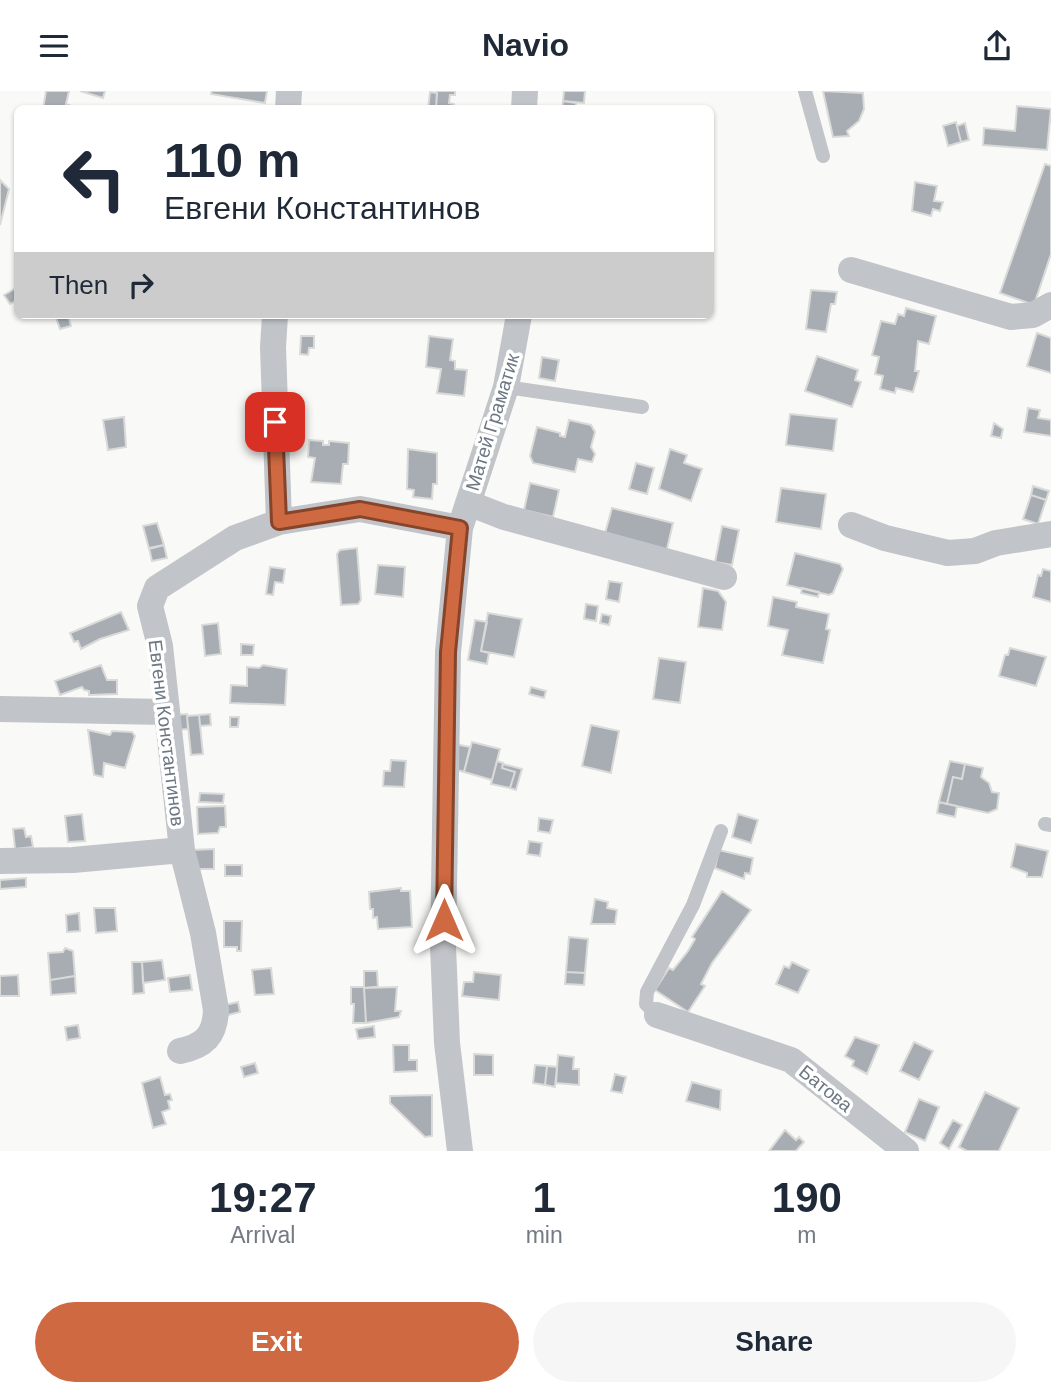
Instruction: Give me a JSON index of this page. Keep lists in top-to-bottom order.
{
  "streets": {
    "street": ["Матей Граматик", "Евгени Константинов", "Батова"]
  },
  "crossings": [
    ["Матей Граматик", "Евгени Константинов"]
  ],
  "page": {
    "header": "Navio",
    "turn": ["110 m", "Евгени Константинов"],
    "then": "Then",
    "eta": [
      "19:27",
      "Arrival",
      "1",
      "min",
      "190",
      "m"
    ],
    "buttons": ["Exit", "Share"]
  }
}
